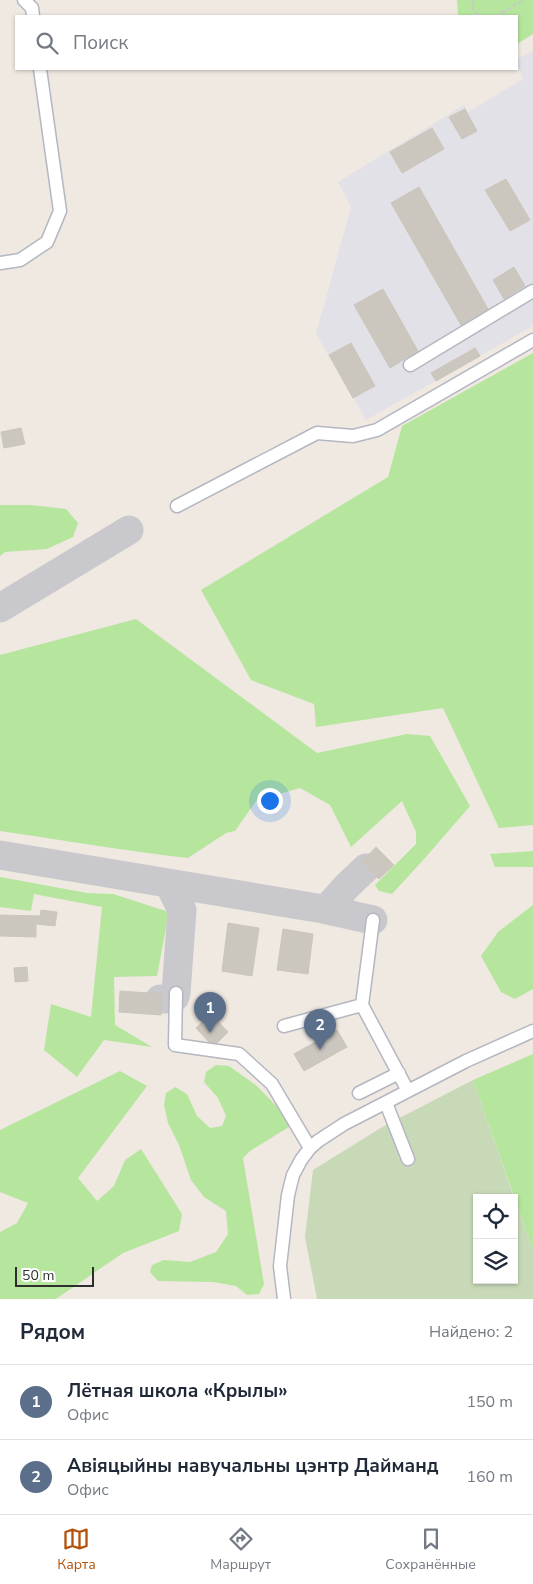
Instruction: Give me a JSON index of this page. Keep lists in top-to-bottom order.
{
  "scale_bar": "50 m",
  "page": {
    "search": "Поиск",
    "pins": ["1", "2"],
    "scale": "50 m",
    "heading": ["Рядом", "Найдено: 2"],
    "list": [
      {
        "mark": "1",
        "name": "Лётная школа «Крылы»",
        "note": "Офис",
        "value": "150 m"
      },
      {
        "mark": "2",
        "name": "Авіяцыйны навучальны цэнтр Дайманд",
        "note": "Офис",
        "value": "160 m"
      }
    ],
    "nav": ["Карта", "Маршрут", "Сохранённые"]
  }
}
